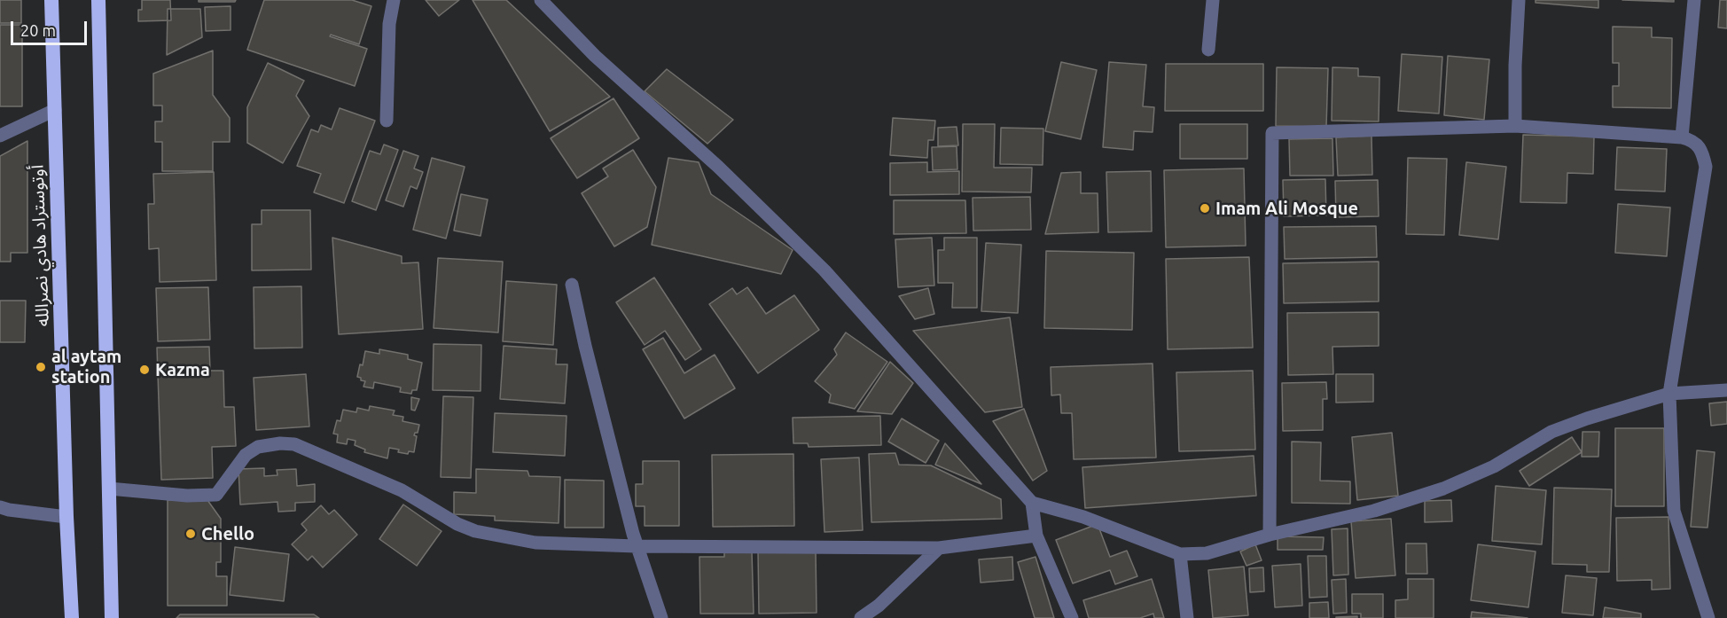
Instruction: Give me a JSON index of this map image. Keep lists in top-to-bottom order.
{
  "streets": {
    "highway": ["أوتوستراد هادي نصرالله"]
  },
  "places": [
    "Imam Ali Mosque",
    "al aytam station",
    "Kazma",
    "Chello"
  ],
  "scale_bar": "20 m"
}
